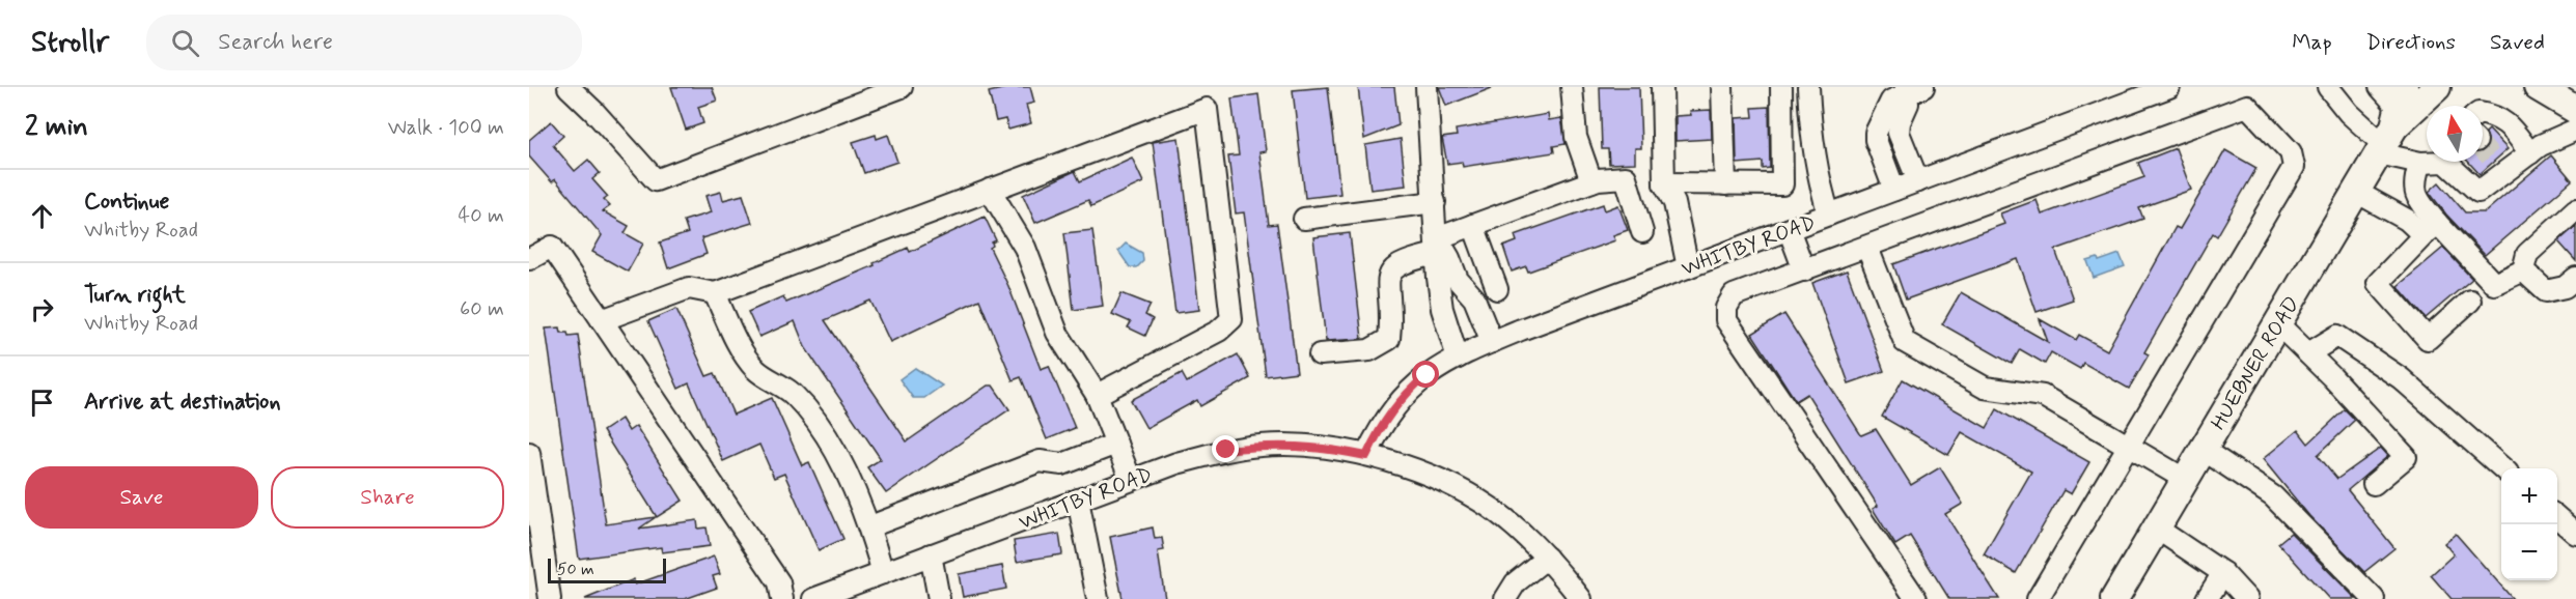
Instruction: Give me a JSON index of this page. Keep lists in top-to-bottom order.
{
  "streets": {
    "main road": ["HUEBNER ROAD"],
    "street": ["WHITBY ROAD"]
  },
  "scale_bar": "50 m",
  "north": "top",
  "page": {
    "header": "Strollr",
    "search": "Search here",
    "nav": ["Map", "Directions", "Saved"],
    "heading": ["2 min", "Walk · 100 m"],
    "list": [
      ["Continue", "Whitby Road", "40 m"],
      ["Turn right", "Whitby Road", "60 m"],
      "Arrive at destination"
    ],
    "buttons": ["Save", "Share"],
    "map_buttons": ["+", "−"],
    "scale": "50 m"
  }
}
